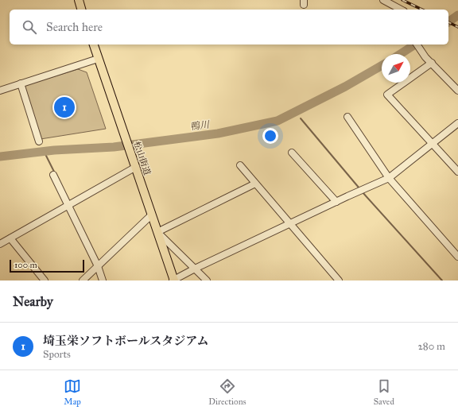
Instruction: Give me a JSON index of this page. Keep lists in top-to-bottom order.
{
  "streets": {
    "main road": ["松山街道"]
  },
  "water": ["鴨川"],
  "scale_bar": "100 m",
  "north": "top right",
  "page": {
    "search": "Search here",
    "pins": "1",
    "scale": "100 m",
    "heading": "Nearby",
    "list": [
      {
        "mark": "1",
        "name": "埼玉栄ソフトボールスタジアム",
        "note": "Sports",
        "value": "280 m"
      }
    ],
    "nav": ["Map", "Directions", "Saved"]
  }
}
